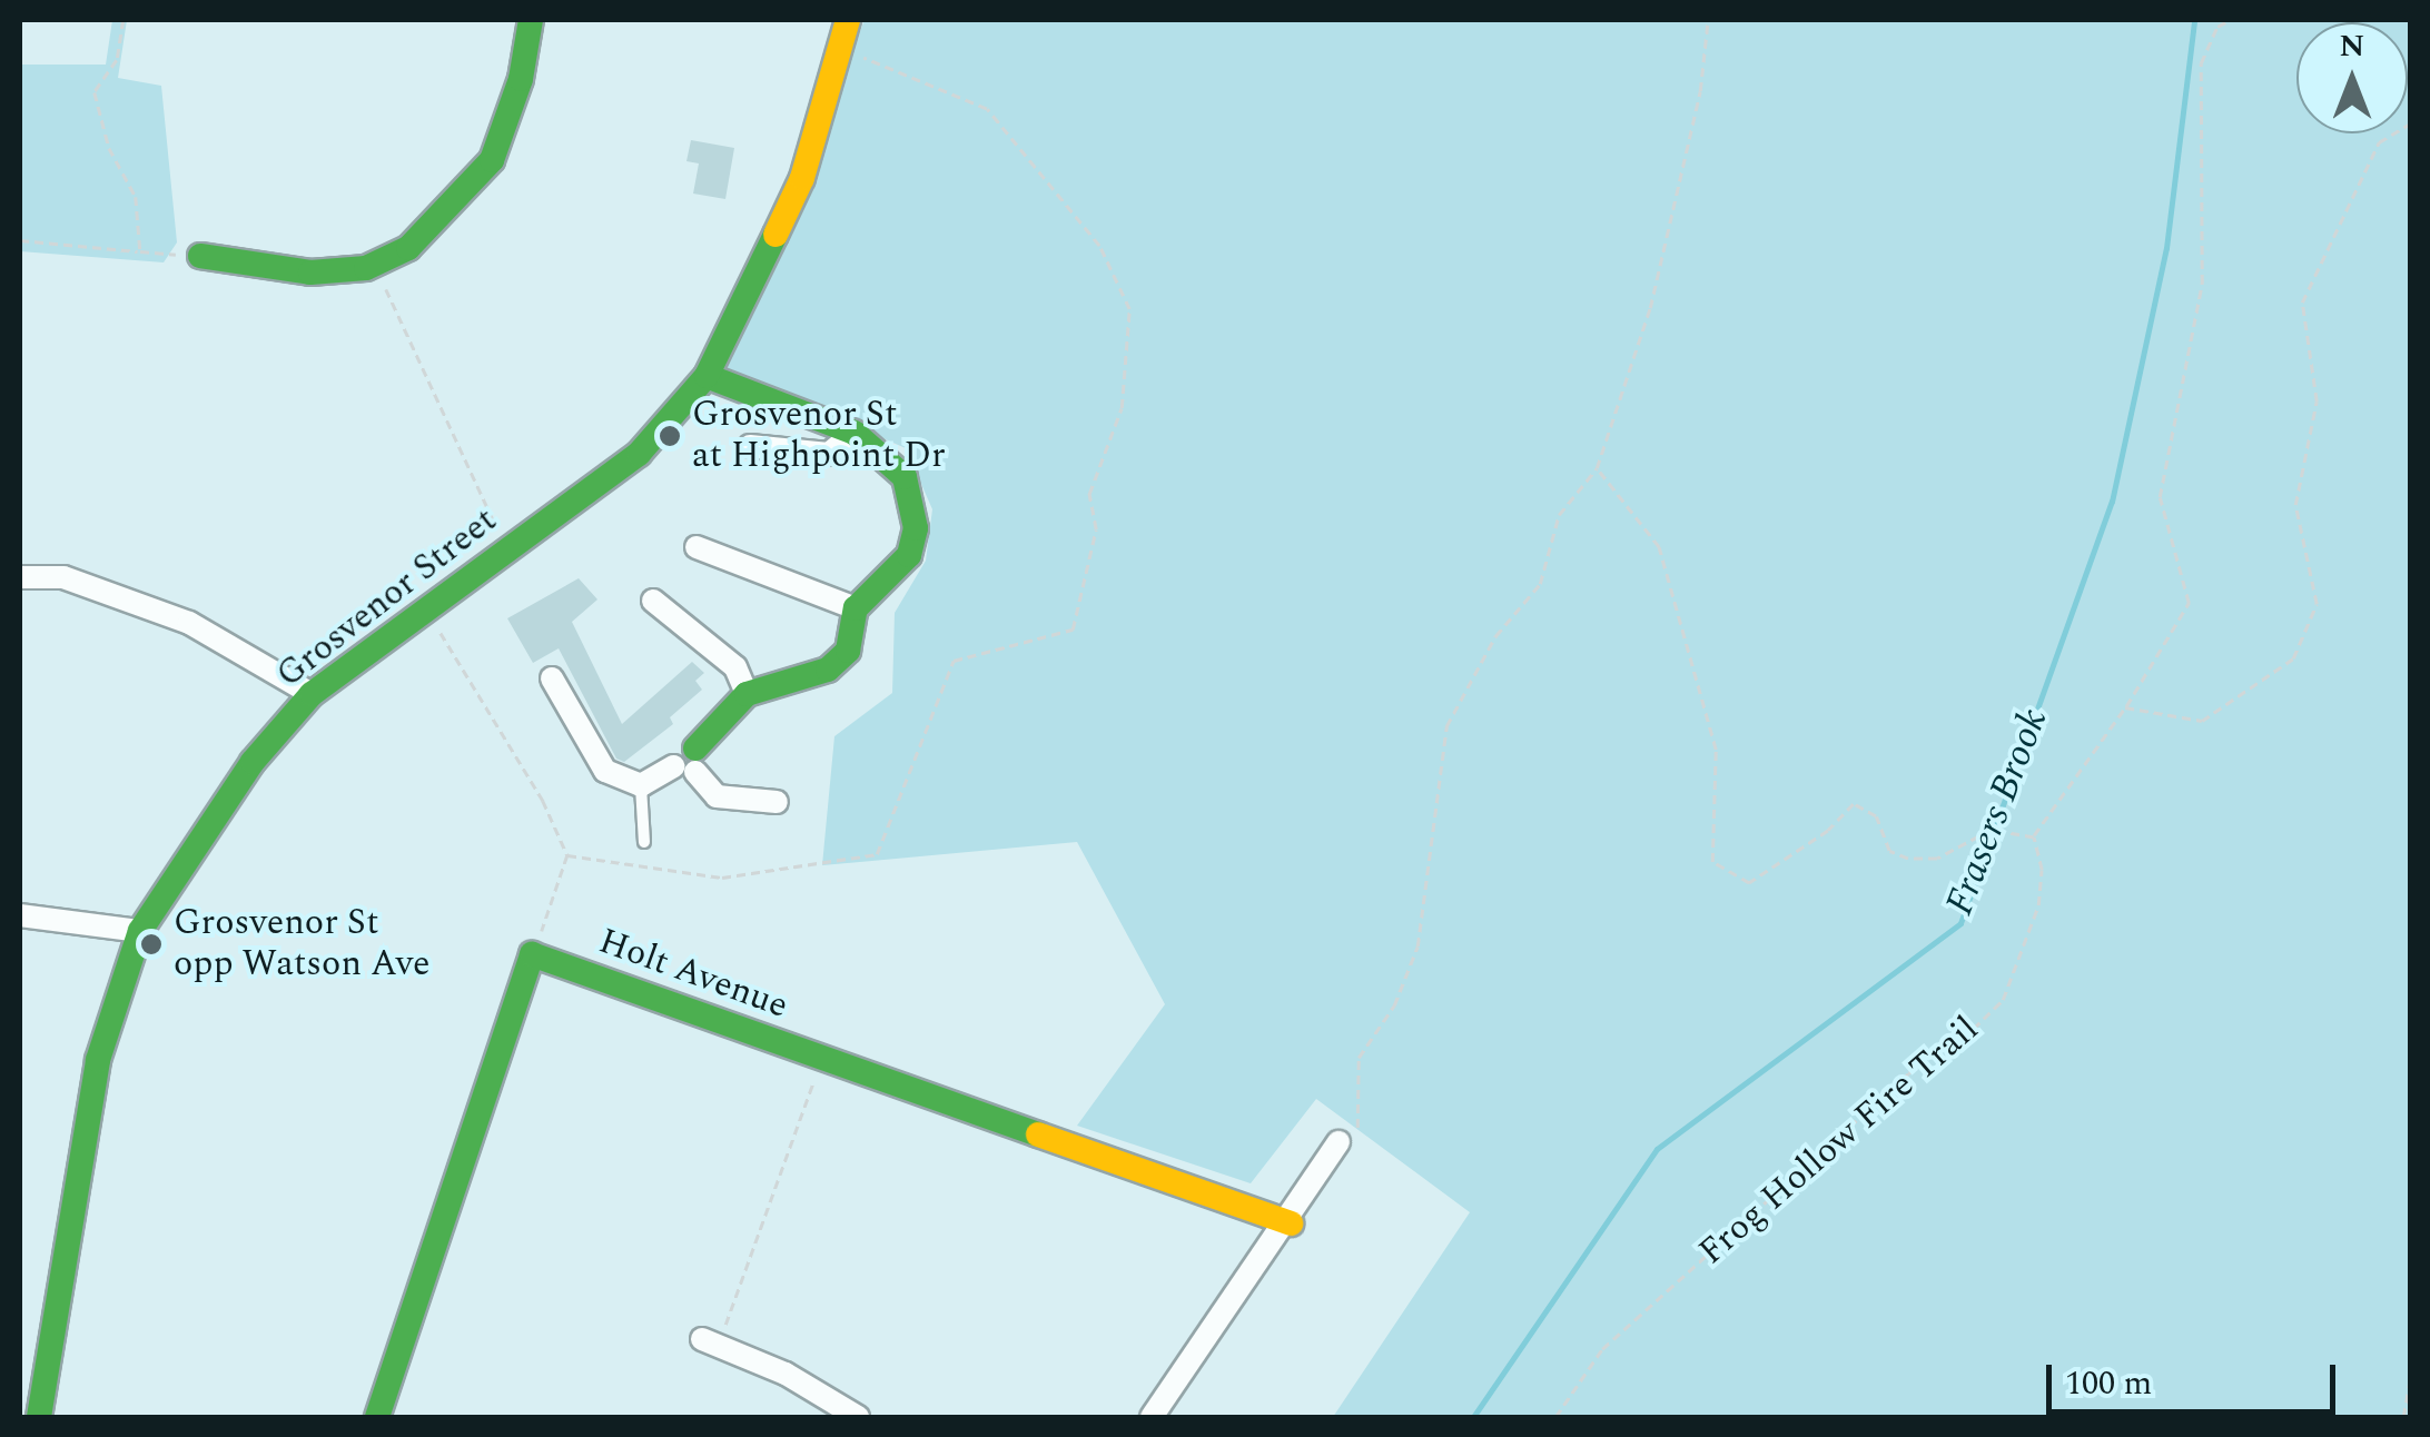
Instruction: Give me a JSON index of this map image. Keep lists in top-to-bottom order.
{
  "streets": {
    "street": ["Grosvenor Street", "Holt Avenue"],
    "path": ["Frog Hollow Fire Trail"]
  },
  "water": ["Frasers Brook"],
  "places": ["Grosvenor St at Highpoint Dr", "Grosvenor St opp Watson Ave"],
  "scale_bar": "100 m",
  "north": "top"
}
